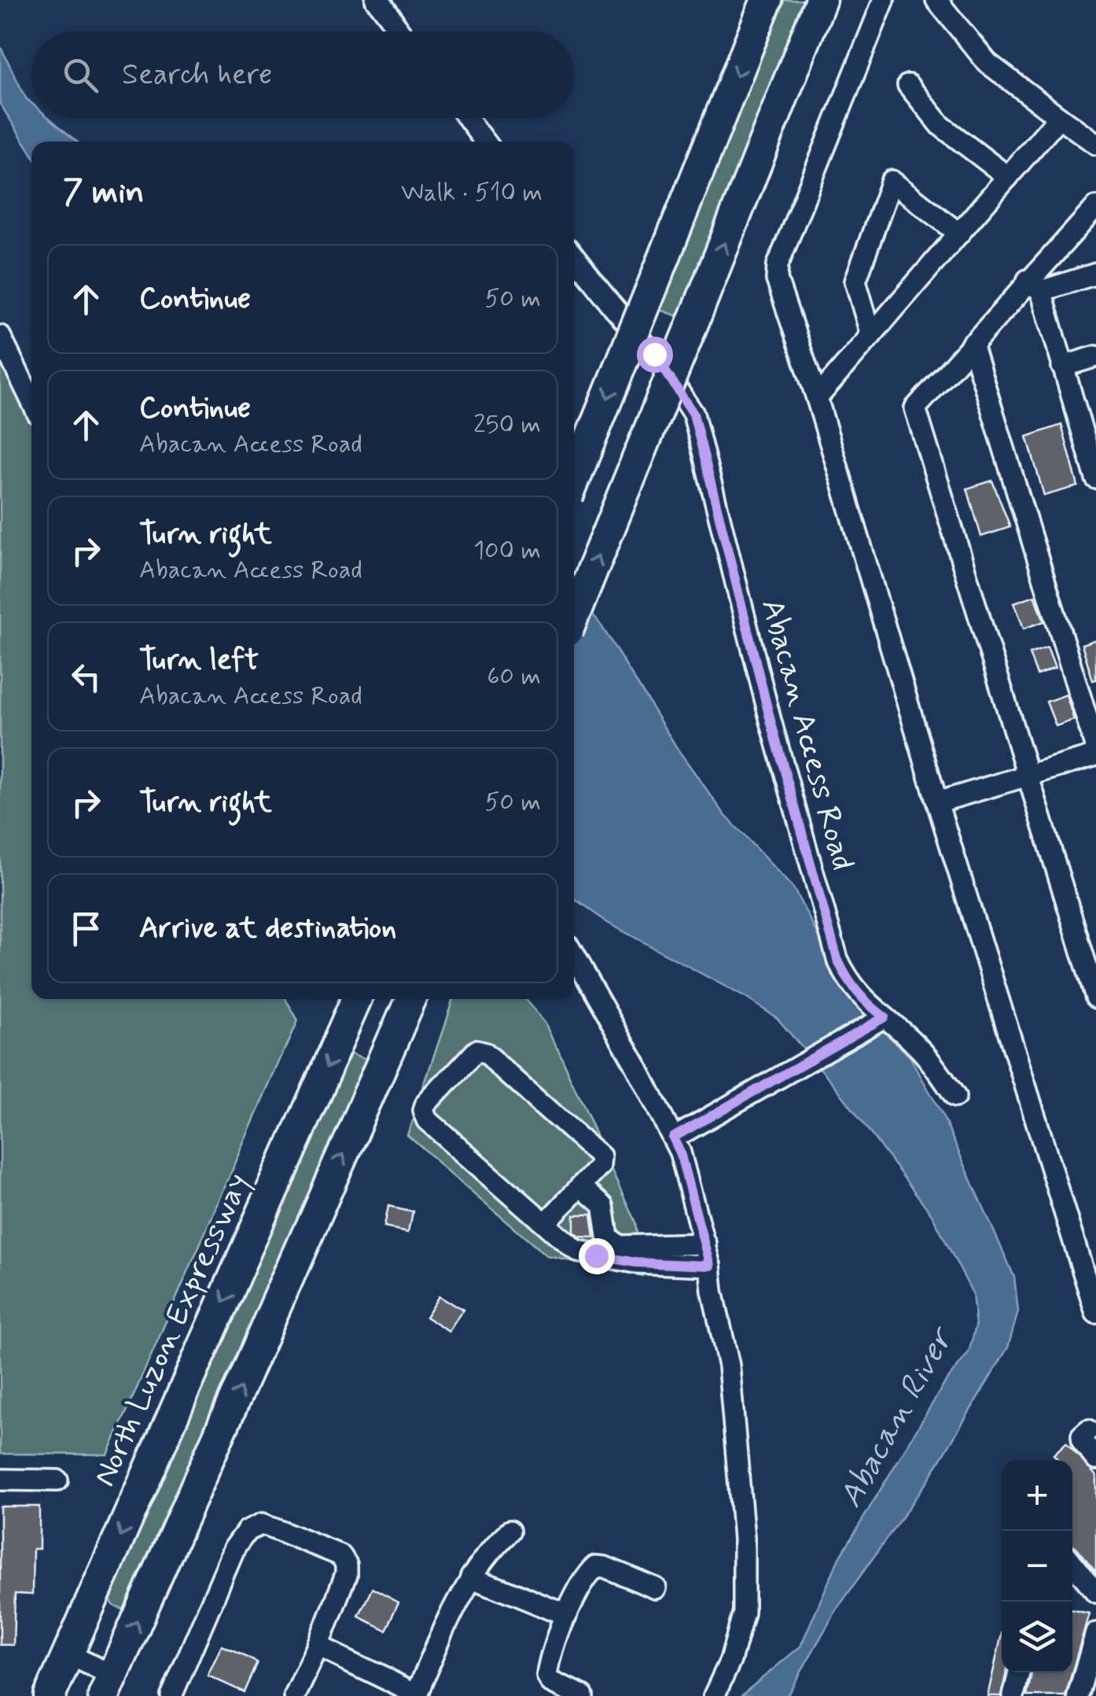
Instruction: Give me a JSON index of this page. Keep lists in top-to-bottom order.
{
  "streets": {
    "highway": ["North Luzon Expressway"],
    "street": ["Abacan Access Road"]
  },
  "water": ["Abacan River"],
  "page": {
    "search": "Search here",
    "heading": ["7 min", "Walk · 510 m"],
    "list": [
      ["Continue", "50 m"],
      ["Continue", "Abacan Access Road", "250 m"],
      ["Turn right", "Abacan Access Road", "100 m"],
      ["Turn left", "Abacan Access Road", "60 m"],
      ["Turn right", "50 m"],
      "Arrive at destination"
    ],
    "map_buttons": ["+", "−"]
  }
}
